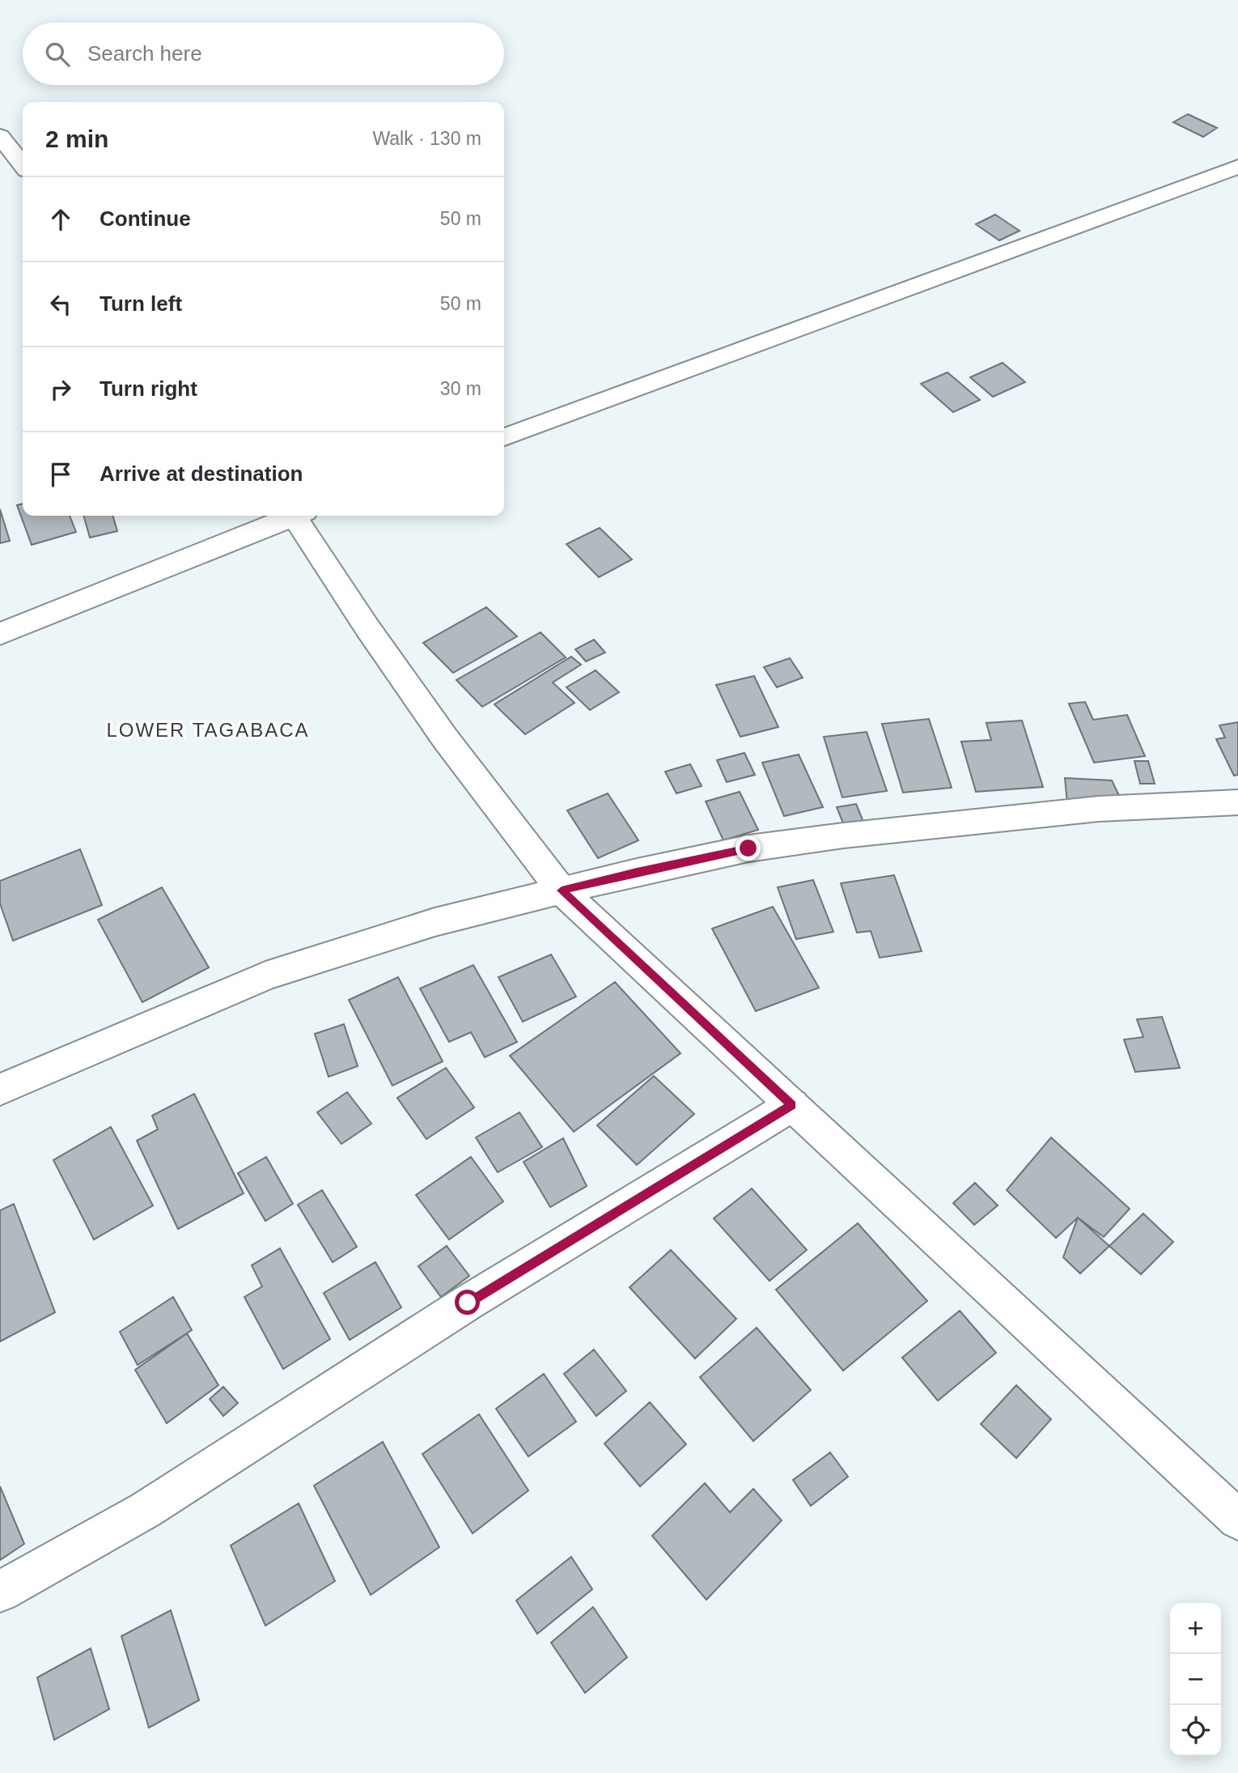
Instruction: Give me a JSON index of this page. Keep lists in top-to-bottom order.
{
  "districts": ["LOWER TAGABACA"],
  "page": {
    "search": "Search here",
    "heading": ["2 min", "Walk · 130 m"],
    "list": [
      ["Continue", "50 m"],
      ["Turn left", "50 m"],
      ["Turn right", "30 m"],
      "Arrive at destination"
    ],
    "map_buttons": ["+", "−"]
  }
}
